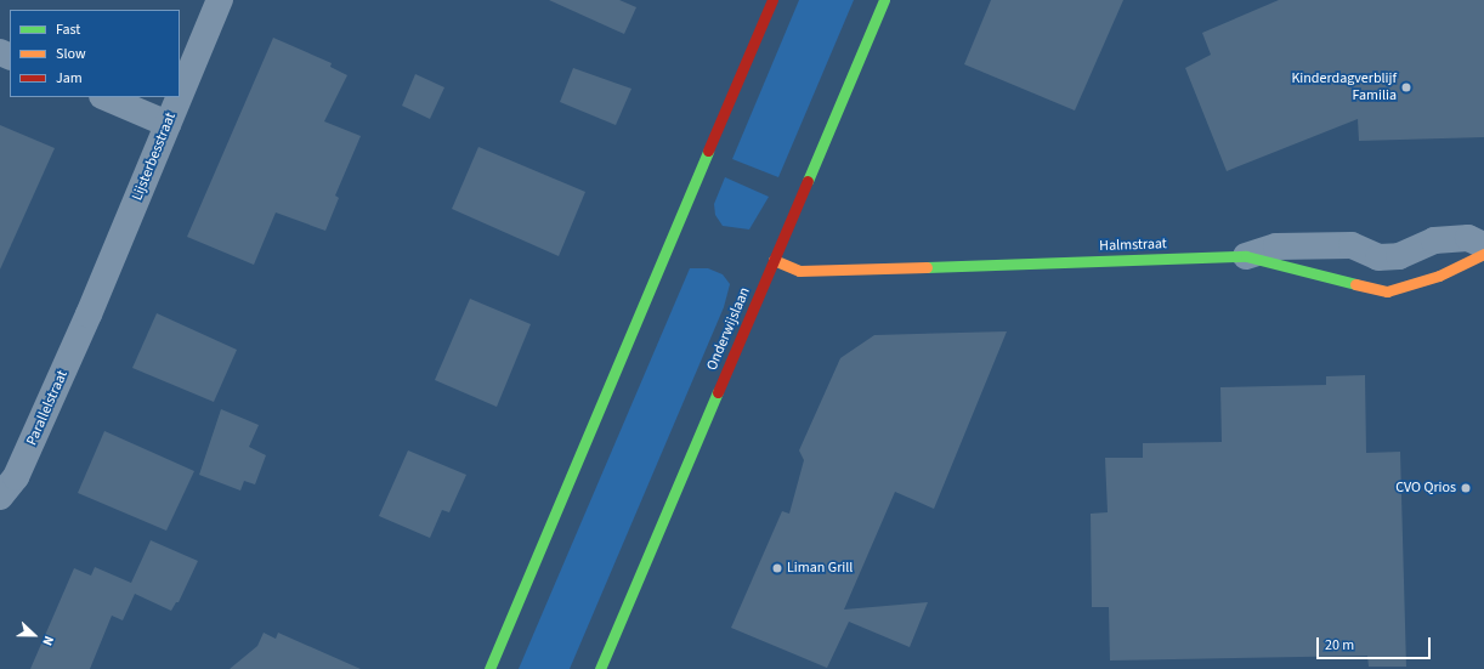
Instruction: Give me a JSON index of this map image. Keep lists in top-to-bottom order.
{
  "streets": {
    "main road": ["Halmstraat", "Onderwijslaan"],
    "street": ["Lijsterbesstraat", "Parallelstraat"]
  },
  "crossings": [
    ["Lijsterbesstraat", "Parallelstraat"],
    ["Halmstraat", "Onderwijslaan"]
  ],
  "places": ["Kinderdagverblijf Familia", "CVO Qrios", "Liman Grill"],
  "legend": ["Fast", "Slow", "Jam"],
  "scale_bar": "20 m",
  "north": "right"
}
